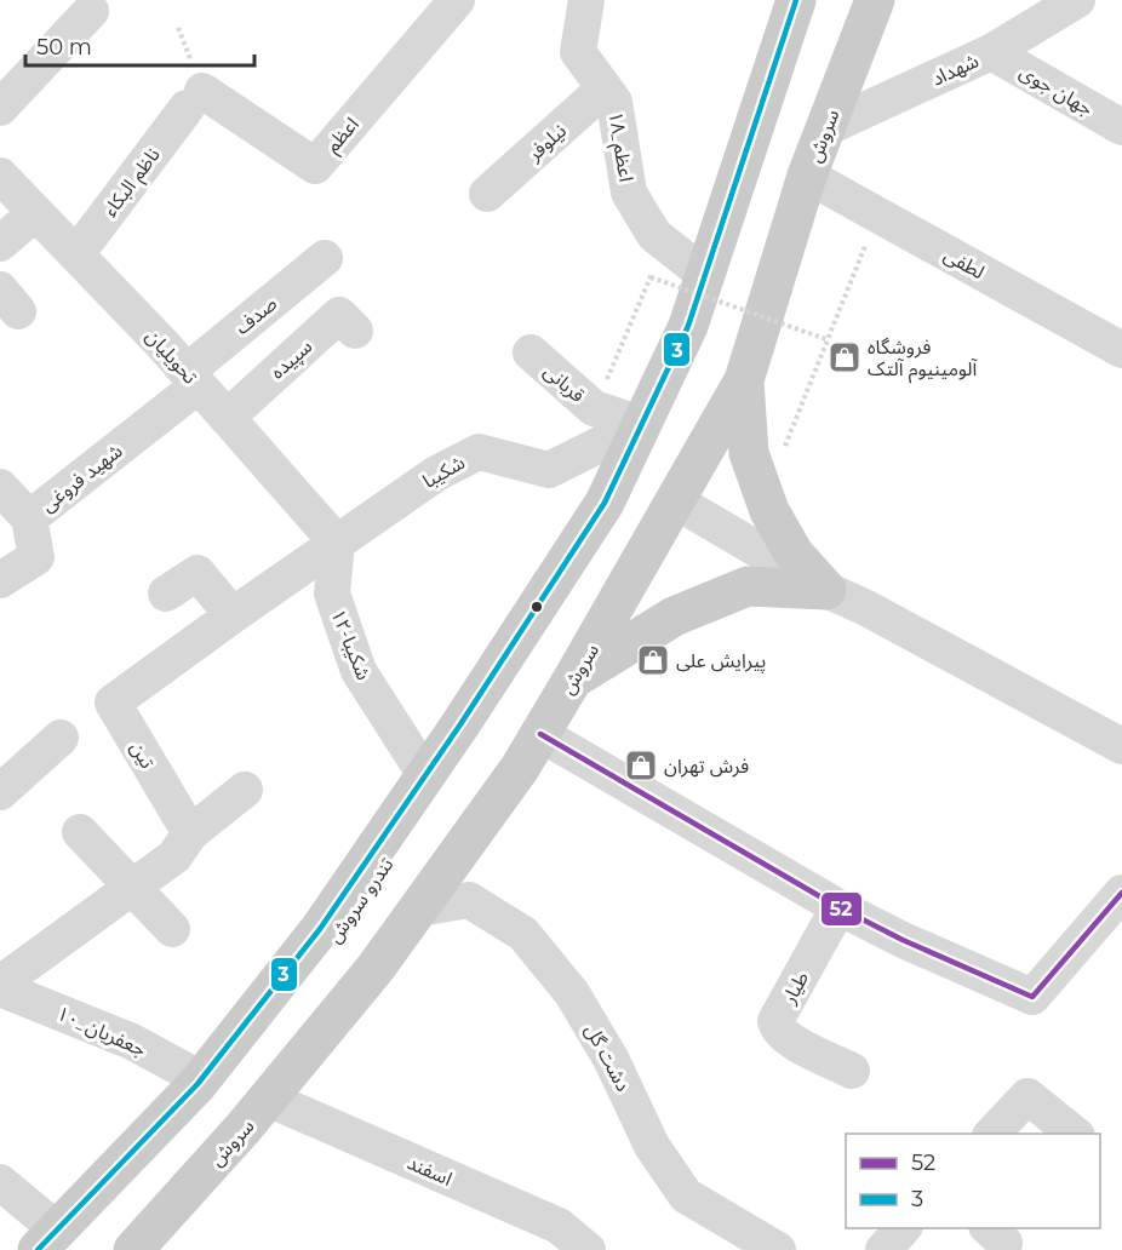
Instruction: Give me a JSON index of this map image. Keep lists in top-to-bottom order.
{
  "streets": {
    "main road": ["سروش"],
    "street": [
      "شهداد",
      "جهان جوی",
      "اعظم",
      "نیلوفر",
      "۱۸_اعظم",
      "ناظم البکاء",
      "لطفی",
      "صدف",
      "تحویلیان",
      "سپیده",
      "قربانی",
      "شکیبا",
      "شهید فروغی",
      "۱۲-شکیبا",
      "تین",
      "تندرو سروش",
      "طیار",
      "۱۰_جعفریان",
      "دشت گل",
      "اسفند"
    ]
  },
  "crossings": [
    ["شهداد", "جهان جوی"],
    ["شهداد", "سروش"],
    ["اعظم", "ناظم البکاء"],
    ["سروش", "لطفی"],
    ["سروش", "دشت گل"],
    ["سروش", "اسفند"],
    ["نیلوفر", "۱۸_اعظم"],
    ["ناظم البکاء", "تحویلیان"],
    ["صدف", "تحویلیان"],
    ["صدف", "شهید فروغی"],
    ["تحویلیان", "سپیده"],
    ["تحویلیان", "شکیبا"],
    ["تحویلیان", "شهید فروغی"],
    ["تحویلیان", "۱۲-شکیبا"],
    ["تحویلیان", "تین"],
    ["قربانی", "شکیبا"],
    ["شکیبا", "۱۲-شکیبا"],
    ["شکیبا", "تین"],
    ["۱۲-شکیبا", "تین"]
  ],
  "places": {
    "shop": ["فروشگاه آلومینیوم آلتک", "پیرایش علی", "فرش تهران"]
  },
  "lines": ["transit line 3", "transit line 52"],
  "legend": ["52", "3"],
  "scale_bar": "50 m"
}
